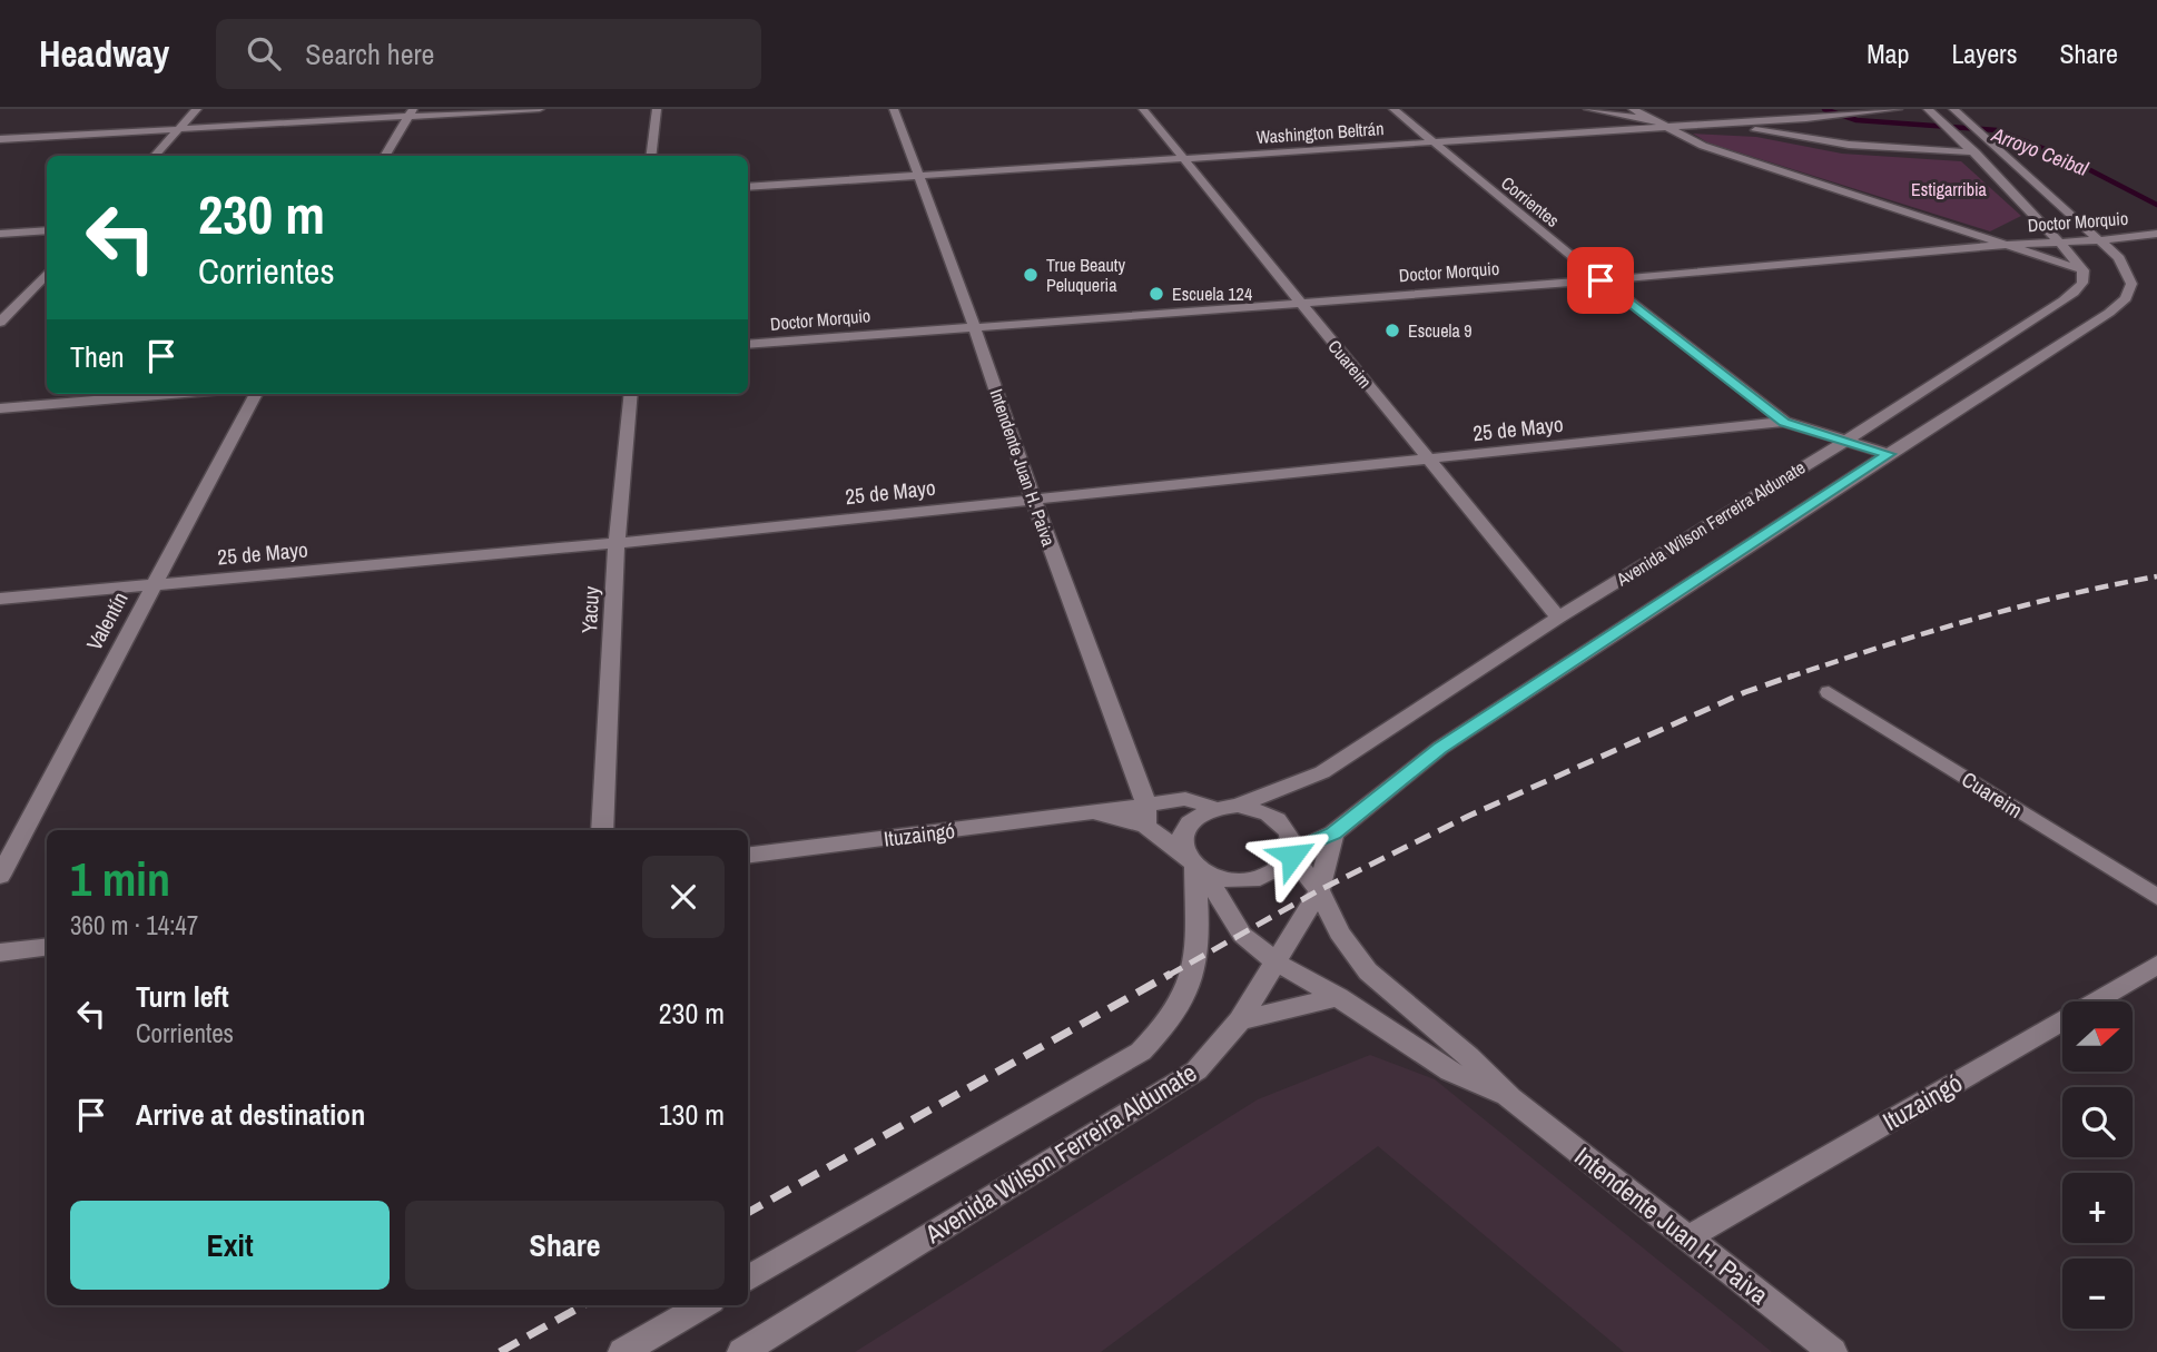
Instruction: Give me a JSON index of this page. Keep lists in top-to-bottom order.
{
  "streets": {
    "street": [
      "Washington Beltrán",
      "Corrientes",
      "Doctor Morquio",
      "Cuareim",
      "25 de Mayo",
      "Intendente Juan H. Paiva",
      "Avenida Wilson Ferreira Aldunate",
      "Yacuy",
      "Valentín",
      "Ituzaingó"
    ]
  },
  "crossings": [
    ["Washington Beltrán", "Corrientes"],
    ["Washington Beltrán", "Cuareim"],
    ["Washington Beltrán", "Intendente Juan H. Paiva"],
    ["Corrientes", "Doctor Morquio"],
    ["Corrientes", "25 de Mayo"],
    ["Corrientes", "Avenida Wilson Ferreira Aldunate"],
    ["Doctor Morquio", "Cuareim"],
    ["Doctor Morquio", "Intendente Juan H. Paiva"],
    ["Doctor Morquio", "Avenida Wilson Ferreira Aldunate"],
    ["Cuareim", "25 de Mayo"],
    ["Cuareim", "Avenida Wilson Ferreira Aldunate"],
    ["25 de Mayo", "Intendente Juan H. Paiva"],
    ["25 de Mayo", "Yacuy"],
    ["25 de Mayo", "Valentín"],
    ["Intendente Juan H. Paiva", "Avenida Wilson Ferreira Aldunate"],
    ["Intendente Juan H. Paiva", "Ituzaingó"],
    ["Avenida Wilson Ferreira Aldunate", "Ituzaingó"]
  ],
  "water": ["Arroyo Ceibal"],
  "parks": ["Estigarribia"],
  "places": ["True Beauty Peluqueria", "Escuela 124", "Escuela 9"],
  "north": "right",
  "page": {
    "header": "Headway",
    "search": "Search here",
    "nav": ["Map", "Layers", "Share"],
    "turn": ["230 m", "Corrientes"],
    "then": "Then",
    "heading": ["1 min", "360 m · 14:47"],
    "list": [
      {
        "name": "Turn left",
        "note": "Corrientes",
        "value": "230 m"
      },
      {
        "name": "Arrive at destination",
        "value": "130 m"
      }
    ],
    "map_buttons": ["+", "−"],
    "buttons": ["Exit", "Share"]
  }
}
